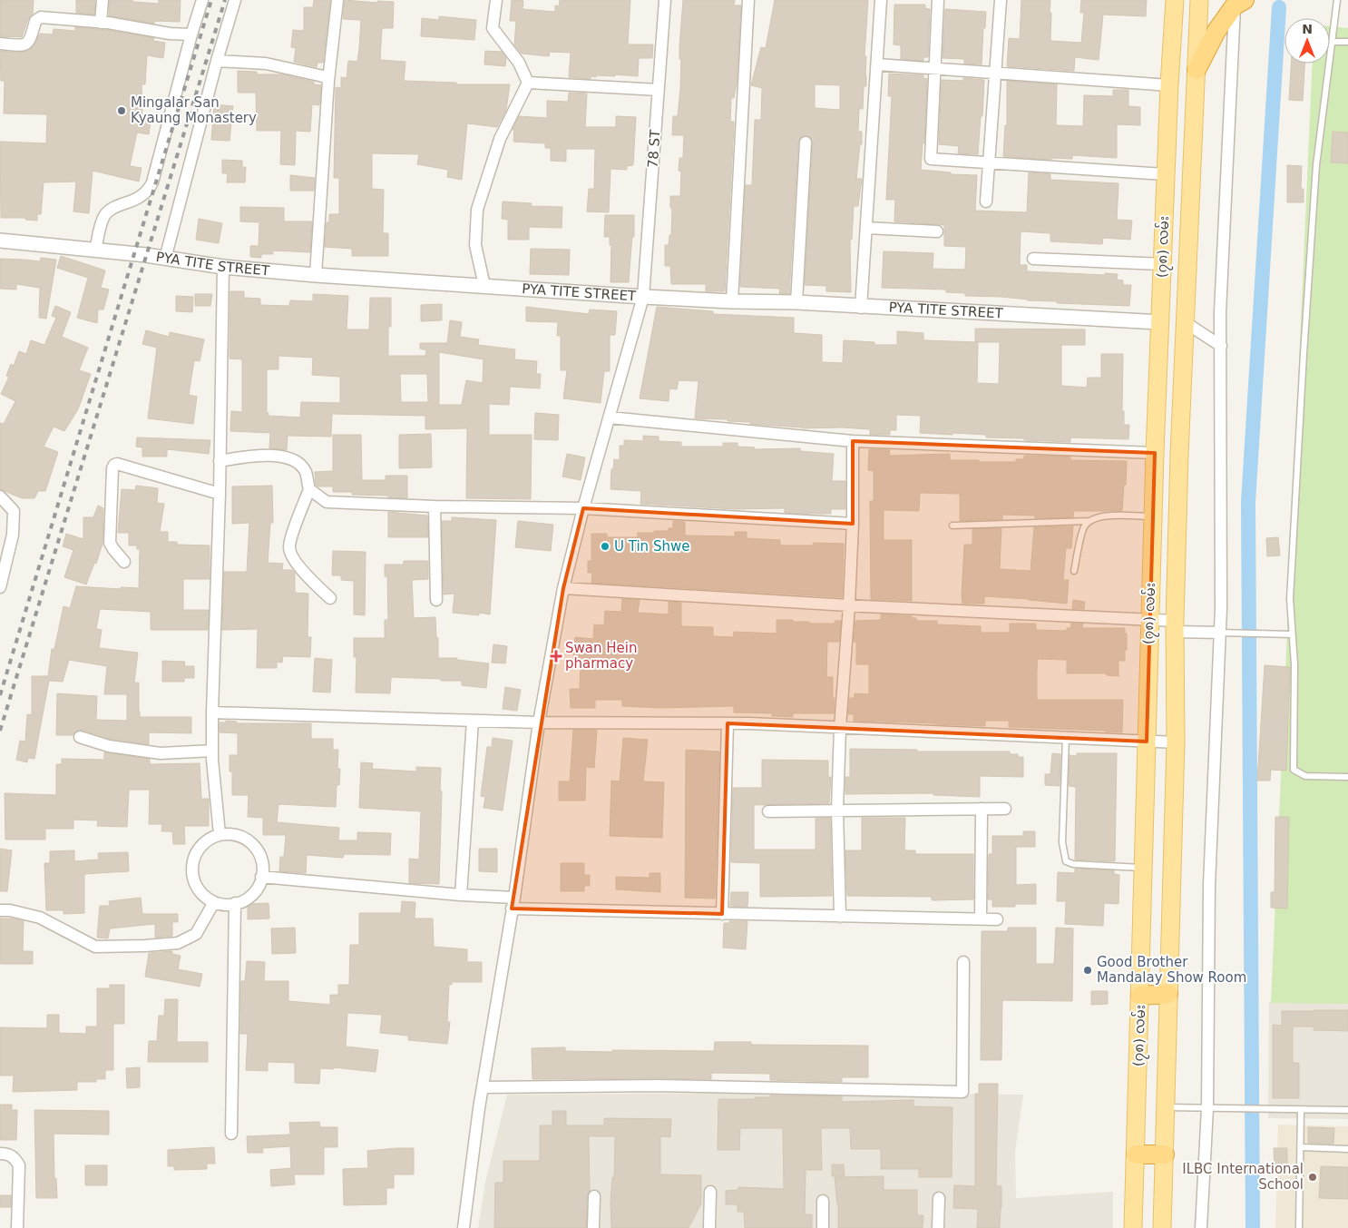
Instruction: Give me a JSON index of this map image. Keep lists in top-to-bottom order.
{
  "streets": {
    "main road": ["(၇၈) လမ်း"],
    "street": ["78 ST", "PYA TITE STREET"]
  },
  "crossings": [
    ["78 ST", "PYA TITE STREET"],
    ["(၇၈) လမ်း", "PYA TITE STREET"]
  ],
  "places": {
    "other": [
      "Mingalar San Kyaung Monastery",
      "U Tin Shwe",
      "Good Brother Mandalay Show Room",
      "ILBC International School"
    ],
    "health": ["Swan Hein pharmacy"]
  },
  "north": "top"
}
